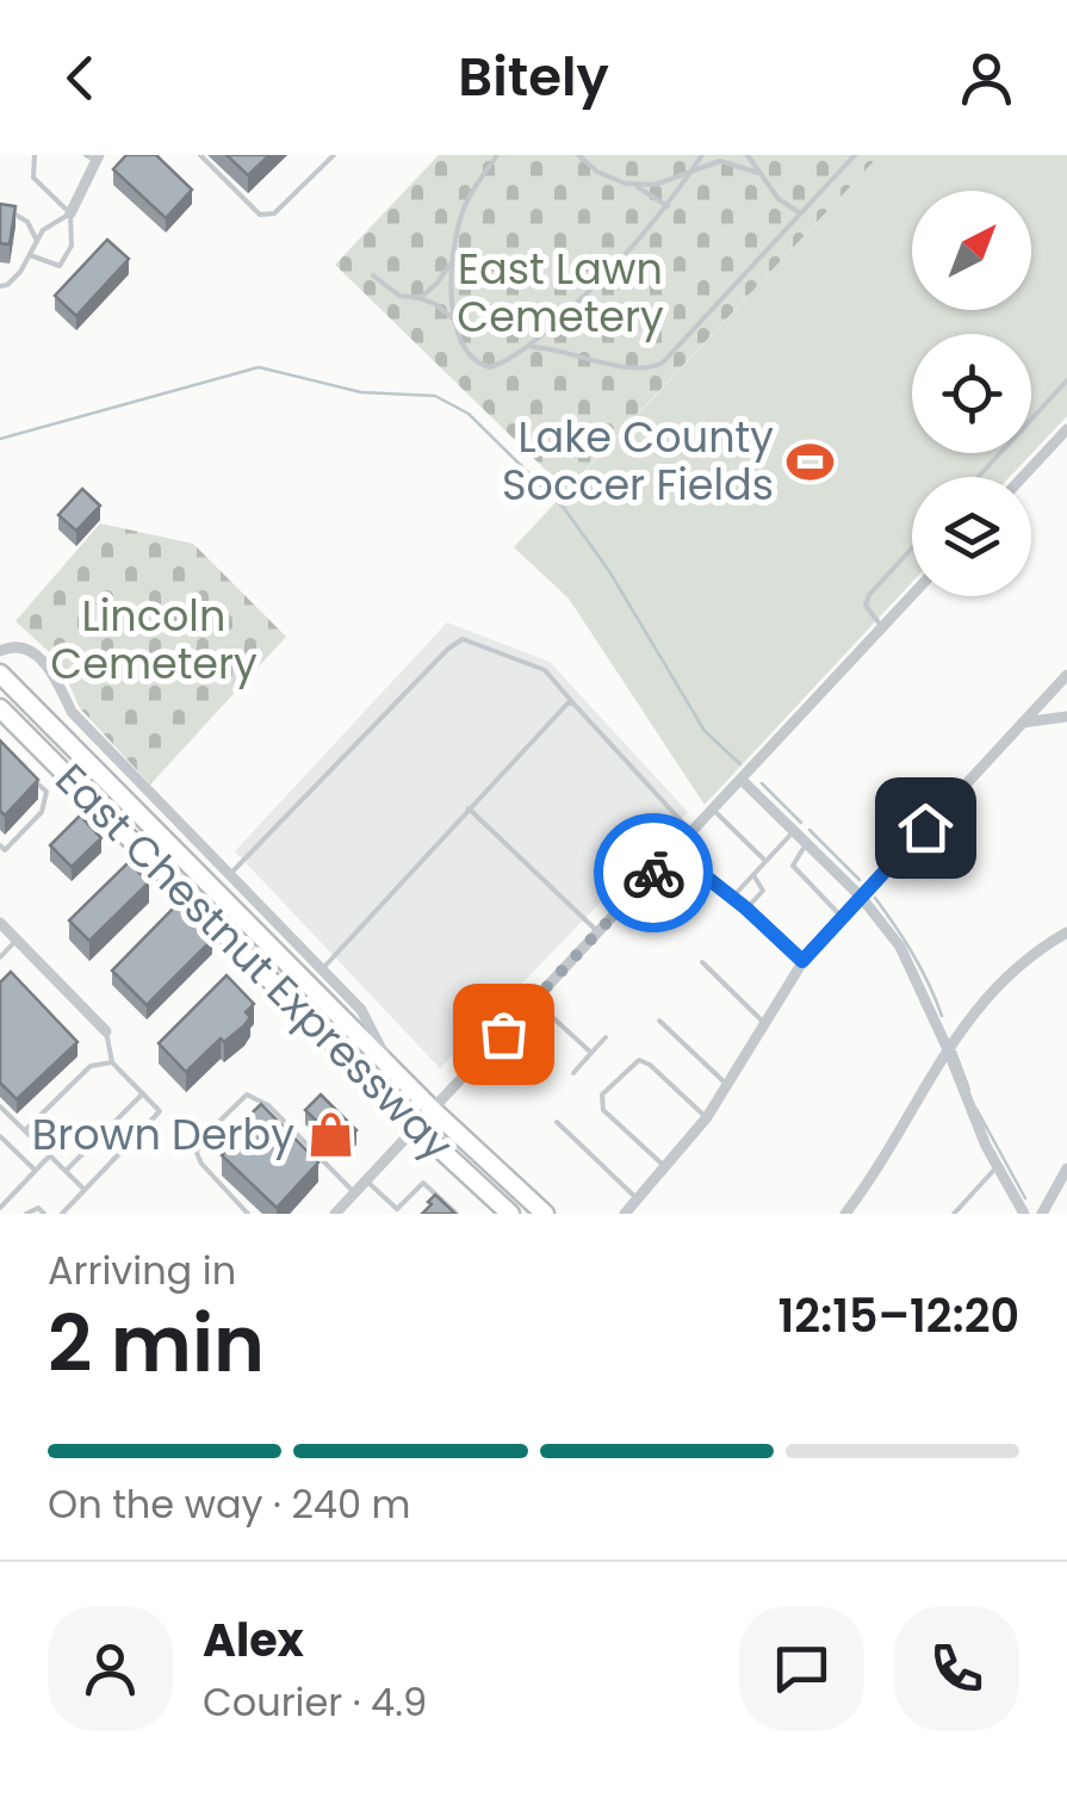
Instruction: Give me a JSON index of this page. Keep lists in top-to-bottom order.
{
  "streets": {
    "main road": ["East Chestnut Expressway"]
  },
  "parks": ["East Lawn Cemetery", "Lincoln Cemetery"],
  "places": {
    "sports": ["Lake County Soccer Fields"],
    "shop": ["Brown Derby"]
  },
  "north": "top right",
  "page": {
    "header": "Bitely",
    "heading": ["2 min", "Arriving in", "12:15–12:20"],
    "panel": ["Alex", "Courier · 4.9"],
    "bar": "On the way · 240 m"
  }
}
